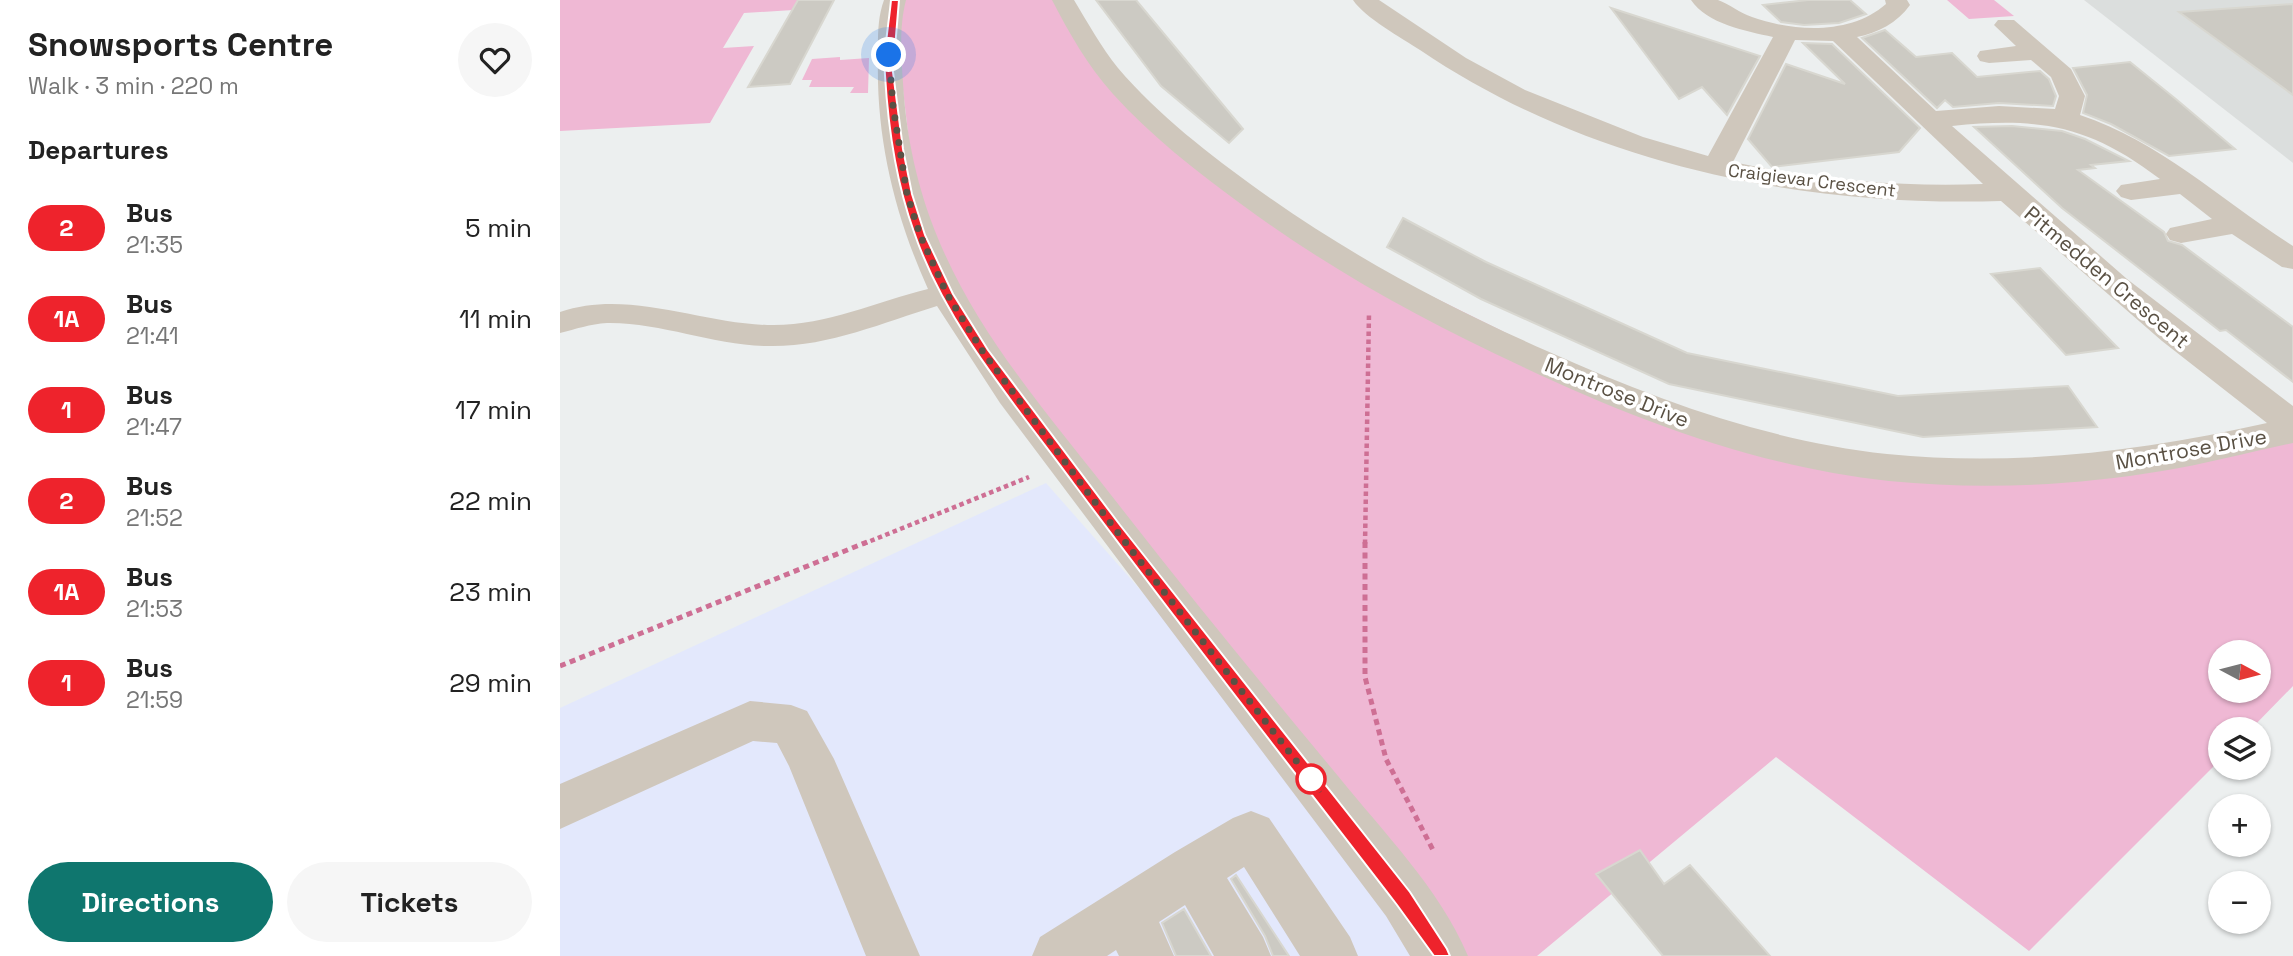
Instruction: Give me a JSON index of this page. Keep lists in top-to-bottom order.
{
  "streets": {
    "street": ["Craigievar Crescent", "Pitmedden Crescent", "Montrose Drive"]
  },
  "crossings": [
    ["Craigievar Crescent", "Pitmedden Crescent"]
  ],
  "lines": ["bus line 2"],
  "north": "right",
  "page": {
    "heading": [
      ["Snowsports Centre", "Walk · 3 min · 220 m"],
      "Departures"
    ],
    "list": [
      {
        "mark": "2",
        "name": "Bus",
        "note": "21:35",
        "value": "5 min"
      },
      {
        "mark": "1A",
        "name": "Bus",
        "note": "21:41",
        "value": "11 min"
      },
      {
        "mark": "1",
        "name": "Bus",
        "note": "21:47",
        "value": "17 min"
      },
      {
        "mark": "2",
        "name": "Bus",
        "note": "21:52",
        "value": "22 min"
      },
      {
        "mark": "1A",
        "name": "Bus",
        "note": "21:53",
        "value": "23 min"
      },
      {
        "mark": "1",
        "name": "Bus",
        "note": "21:59",
        "value": "29 min"
      }
    ],
    "map_buttons": ["+", "−"],
    "buttons": ["Directions", "Tickets"]
  }
}
